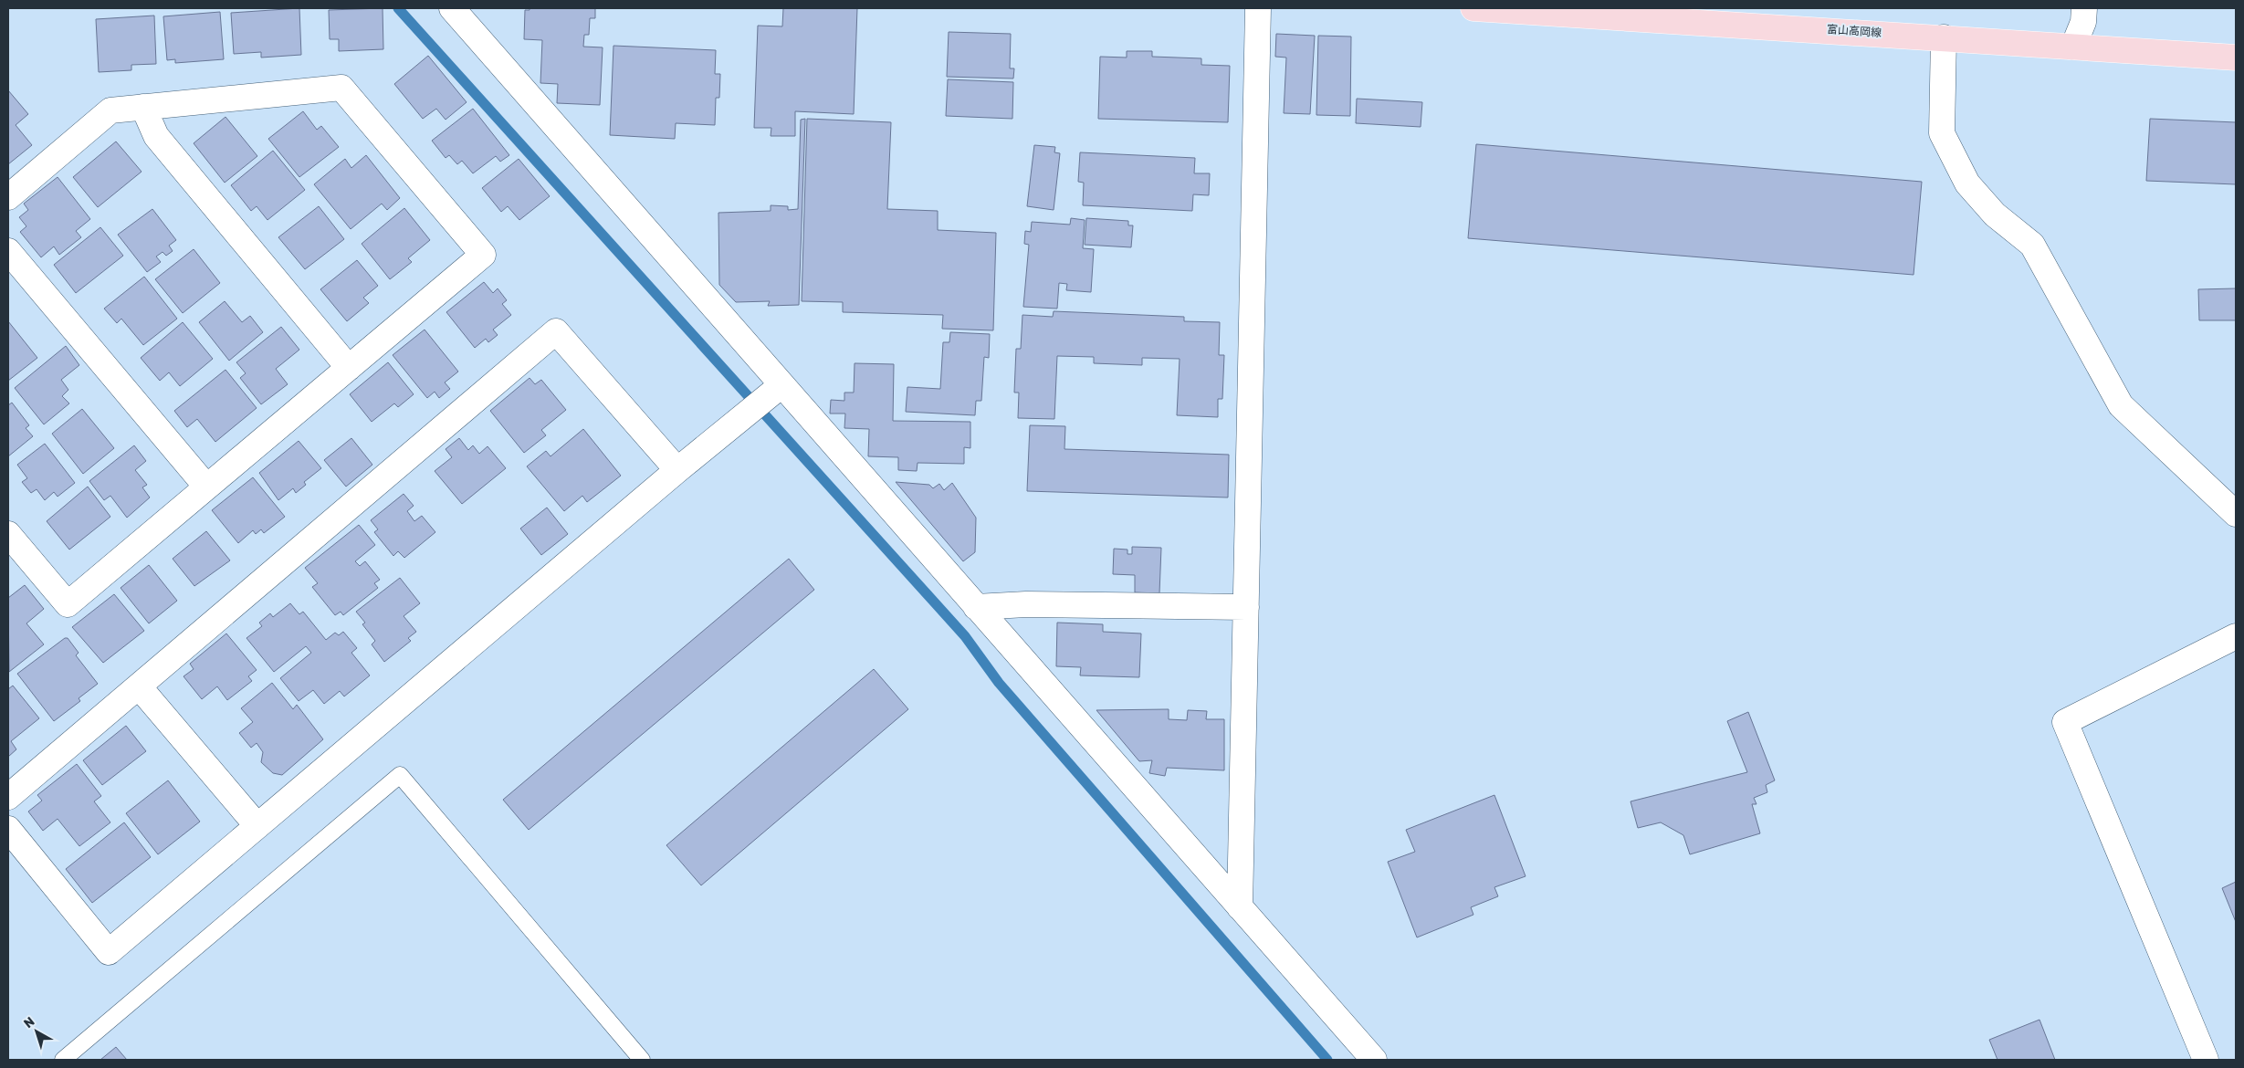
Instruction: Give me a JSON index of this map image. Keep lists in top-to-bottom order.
{
  "streets": {
    "main road": ["富山高岡線"]
  },
  "north": "top left"
}
